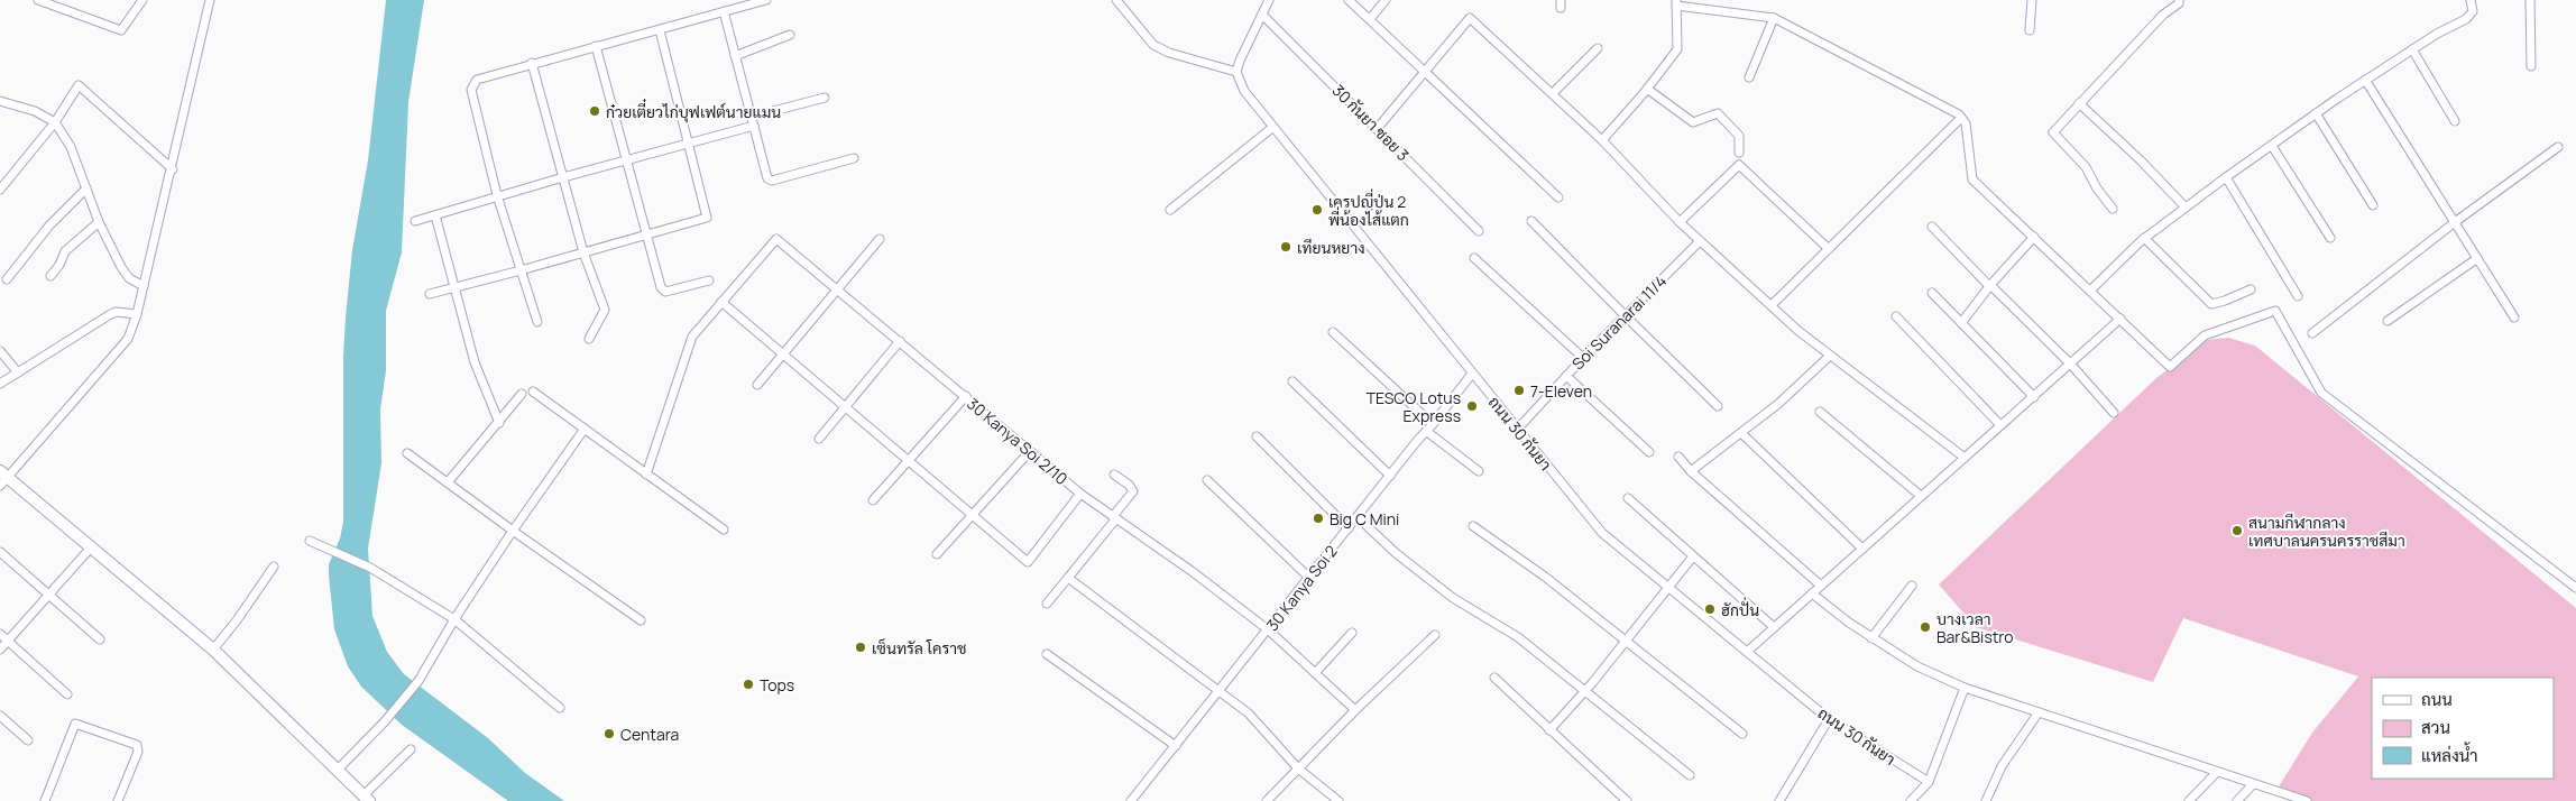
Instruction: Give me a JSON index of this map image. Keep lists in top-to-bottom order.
{
  "streets": {
    "street": [
      "30 กันยา ซอย 3",
      "Soi Suranarai 11/4",
      "ถนน 30 กันยา",
      "30 Kanya Soi 2/10",
      "30 Kanya Soi 2"
    ]
  },
  "crossings": [
    ["Soi Suranarai 11/4", "ถนน 30 กันยา"],
    ["ถนน 30 กันยา", "30 Kanya Soi 2"],
    ["30 Kanya Soi 2/10", "30 Kanya Soi 2"]
  ],
  "places": [
    "ก๋วยเตี๋ยวไก่บุฟเฟต์นายแมน",
    "เครปญี่ปุ่น 2 พี่น้องไส้แตก",
    "เทียนหยาง",
    "7-Eleven",
    "TESCO Lotus Express",
    "Big C Mini",
    "สนามกีฬากลาง เทศบาลนครนครราชสีมา",
    "ฮักปั่น",
    "บางเวลา Bar&Bistro",
    "เซ็นทรัล โคราช",
    "Tops",
    "Centara"
  ],
  "legend": ["ถนน", "สวน", "แหล่งน้ำ"]
}
